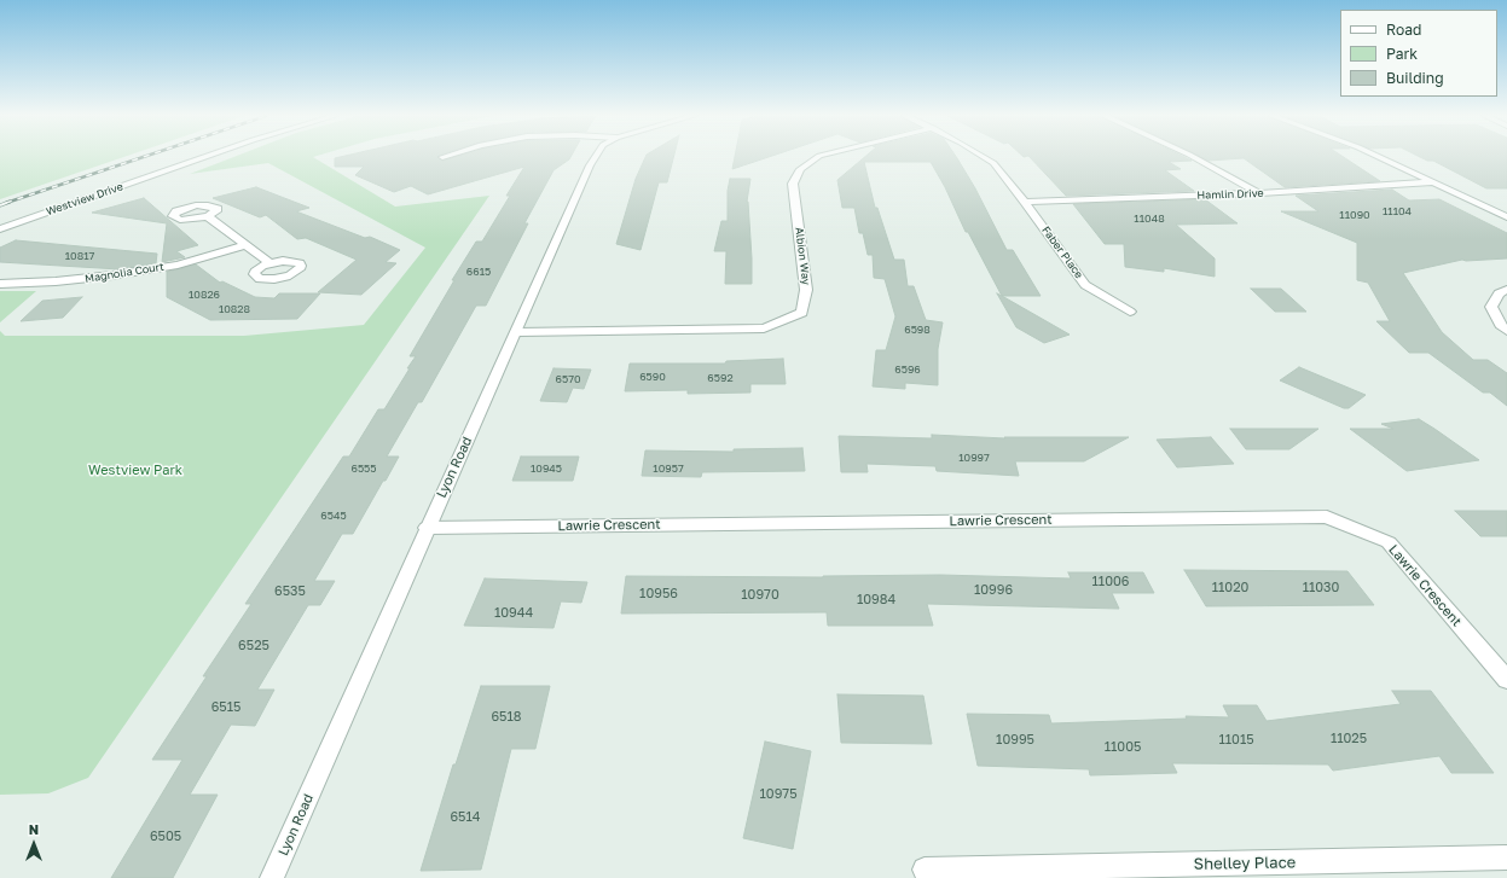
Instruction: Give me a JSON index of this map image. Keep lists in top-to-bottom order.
{
  "streets": {
    "street": [
      "Hamlin Drive",
      "Westview Drive",
      "Faber Place",
      "Albion Way",
      "Magnolia Court",
      "Lyon Road",
      "Lawrie Crescent",
      "Shelley Place"
    ]
  },
  "crossings": [
    ["Hamlin Drive", "Faber Place"],
    ["Albion Way", "Lyon Road"],
    ["Lyon Road", "Lawrie Crescent"]
  ],
  "parks": ["Westview Park"],
  "house_numbers": [
    "11104",
    "11090",
    "11048",
    "10817",
    "6615",
    "10826",
    "10828",
    "6598",
    "6596",
    "6590",
    "6592",
    "6570",
    "10997",
    "6555",
    "10945",
    "10957",
    "6545",
    "11006",
    "11020",
    "11030",
    "10996",
    "6535",
    "10956",
    "10970",
    "10984",
    "10944",
    "6525",
    "6515",
    "6518",
    "11025",
    "10995",
    "11015",
    "11005",
    "10975",
    "6514",
    "6505"
  ],
  "legend": ["Road", "Park", "Building"],
  "north": "top"
}
